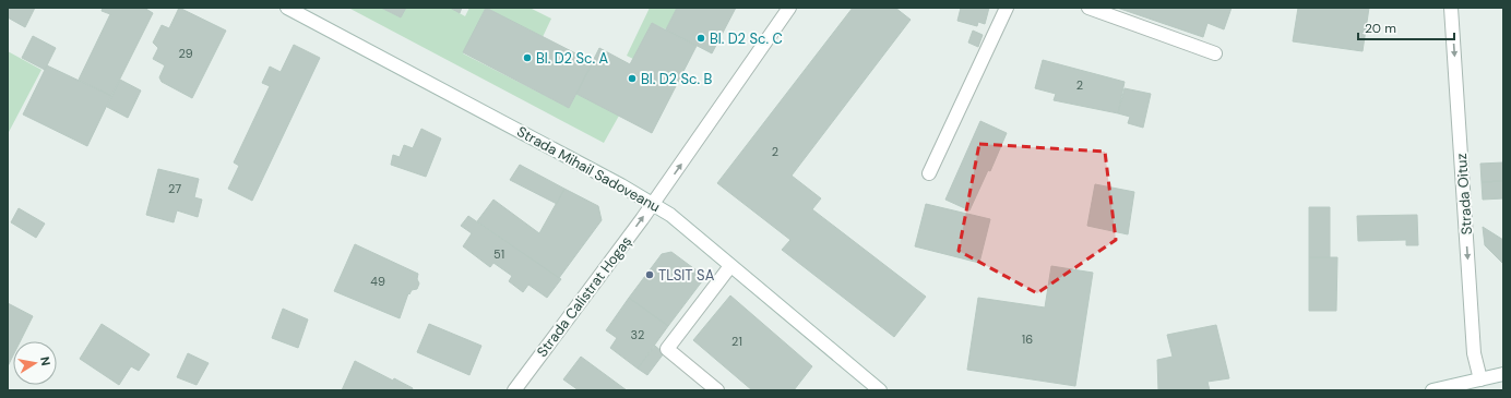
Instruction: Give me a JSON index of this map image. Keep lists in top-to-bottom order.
{
  "streets": {
    "street": ["Strada Mihail Sadoveanu", "Strada Oituz", "Strada Calistrat Hogaș"]
  },
  "crossings": [
    ["Strada Mihail Sadoveanu", "Strada Calistrat Hogaș"]
  ],
  "one_way": ["Strada Oituz", "Strada Calistrat Hogaș"],
  "places": [
    "Bl. D2 Sc. C",
    "Bl. D2 Sc. A",
    "Bl. D2 Sc. B",
    "TLSIT SA"
  ],
  "house_numbers": [
    "29",
    "2",
    "2",
    "27",
    "51",
    "49",
    "32",
    "16",
    "21"
  ],
  "scale_bar": "20 m",
  "north": "right"
}
